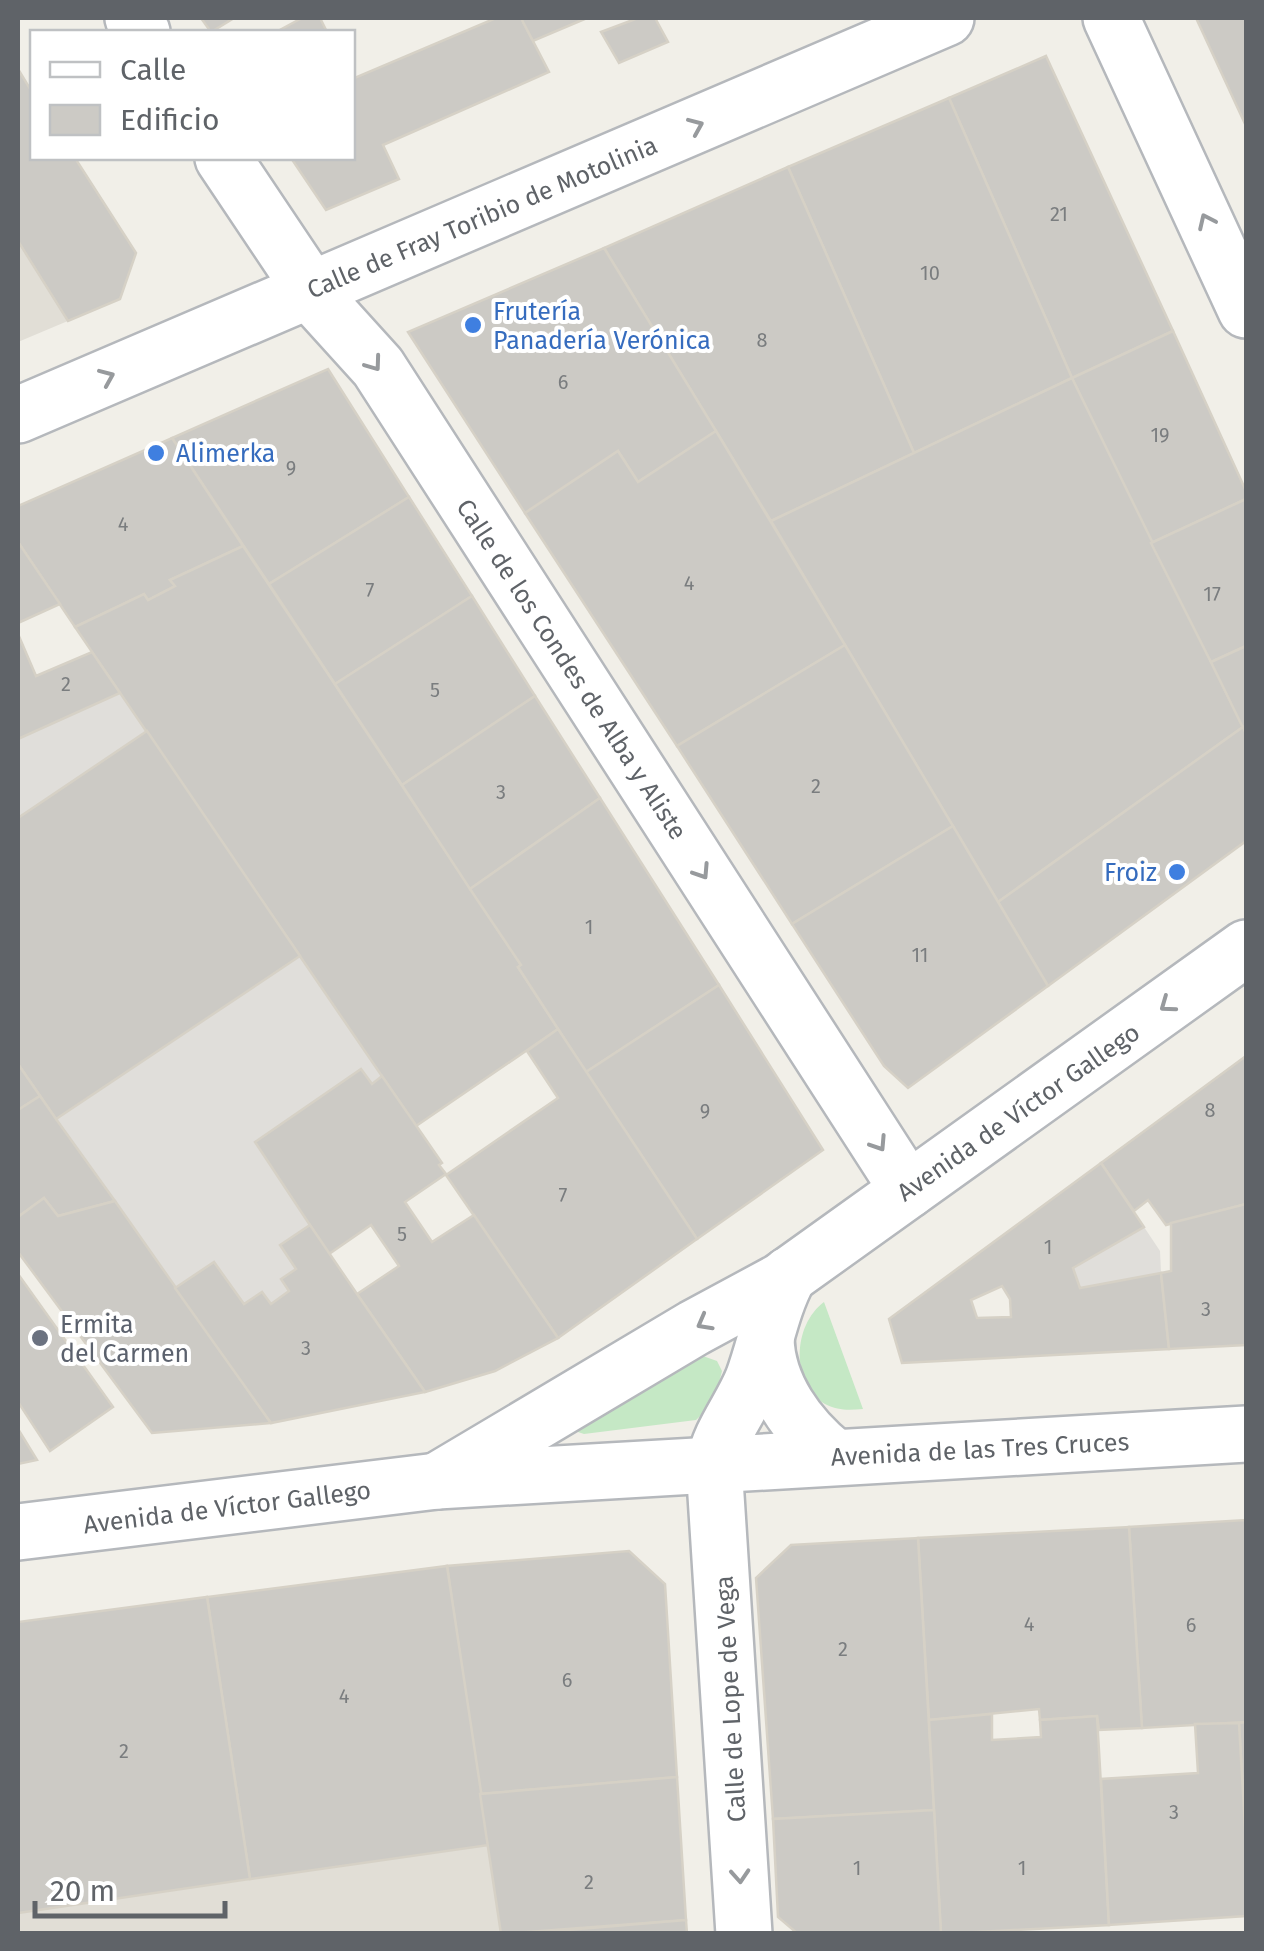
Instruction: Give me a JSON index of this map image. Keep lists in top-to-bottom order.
{
  "streets": {
    "street": [
      "Calle de Fray Toribio de Motolinia",
      "Calle de los Condes de Alba y Aliste",
      "Avenida de Víctor Gallego",
      "Avenida de las Tres Cruces",
      "Calle de Lope de Vega"
    ]
  },
  "crossings": [
    ["Calle de Fray Toribio de Motolinia", "Calle de los Condes de Alba y Aliste"],
    ["Calle de los Condes de Alba y Aliste", "Avenida de Víctor Gallego"],
    ["Avenida de Víctor Gallego", "Avenida de las Tres Cruces"],
    ["Avenida de Víctor Gallego", "Calle de Lope de Vega"],
    ["Avenida de las Tres Cruces", "Calle de Lope de Vega"]
  ],
  "one_way": [
    "Calle de Fray Toribio de Motolinia",
    "Calle de los Condes de Alba y Aliste",
    "Avenida de Víctor Gallego",
    "Calle de Lope de Vega"
  ],
  "places": [
    "Frutería Panadería Verónica",
    "Alimerka",
    "Froiz",
    "Ermita del Carmen"
  ],
  "house_numbers": [
    "21",
    "10",
    "8",
    "6",
    "19",
    "9",
    "4",
    "4",
    "7",
    "17",
    "2",
    "5",
    "2",
    "3",
    "1",
    "11",
    "8",
    "9",
    "7",
    "5",
    "1",
    "3",
    "3",
    "4",
    "6",
    "2",
    "6",
    "4",
    "2",
    "3",
    "1",
    "1",
    "2"
  ],
  "legend": ["Calle", "Edificio"],
  "scale_bar": "20 m"
}
